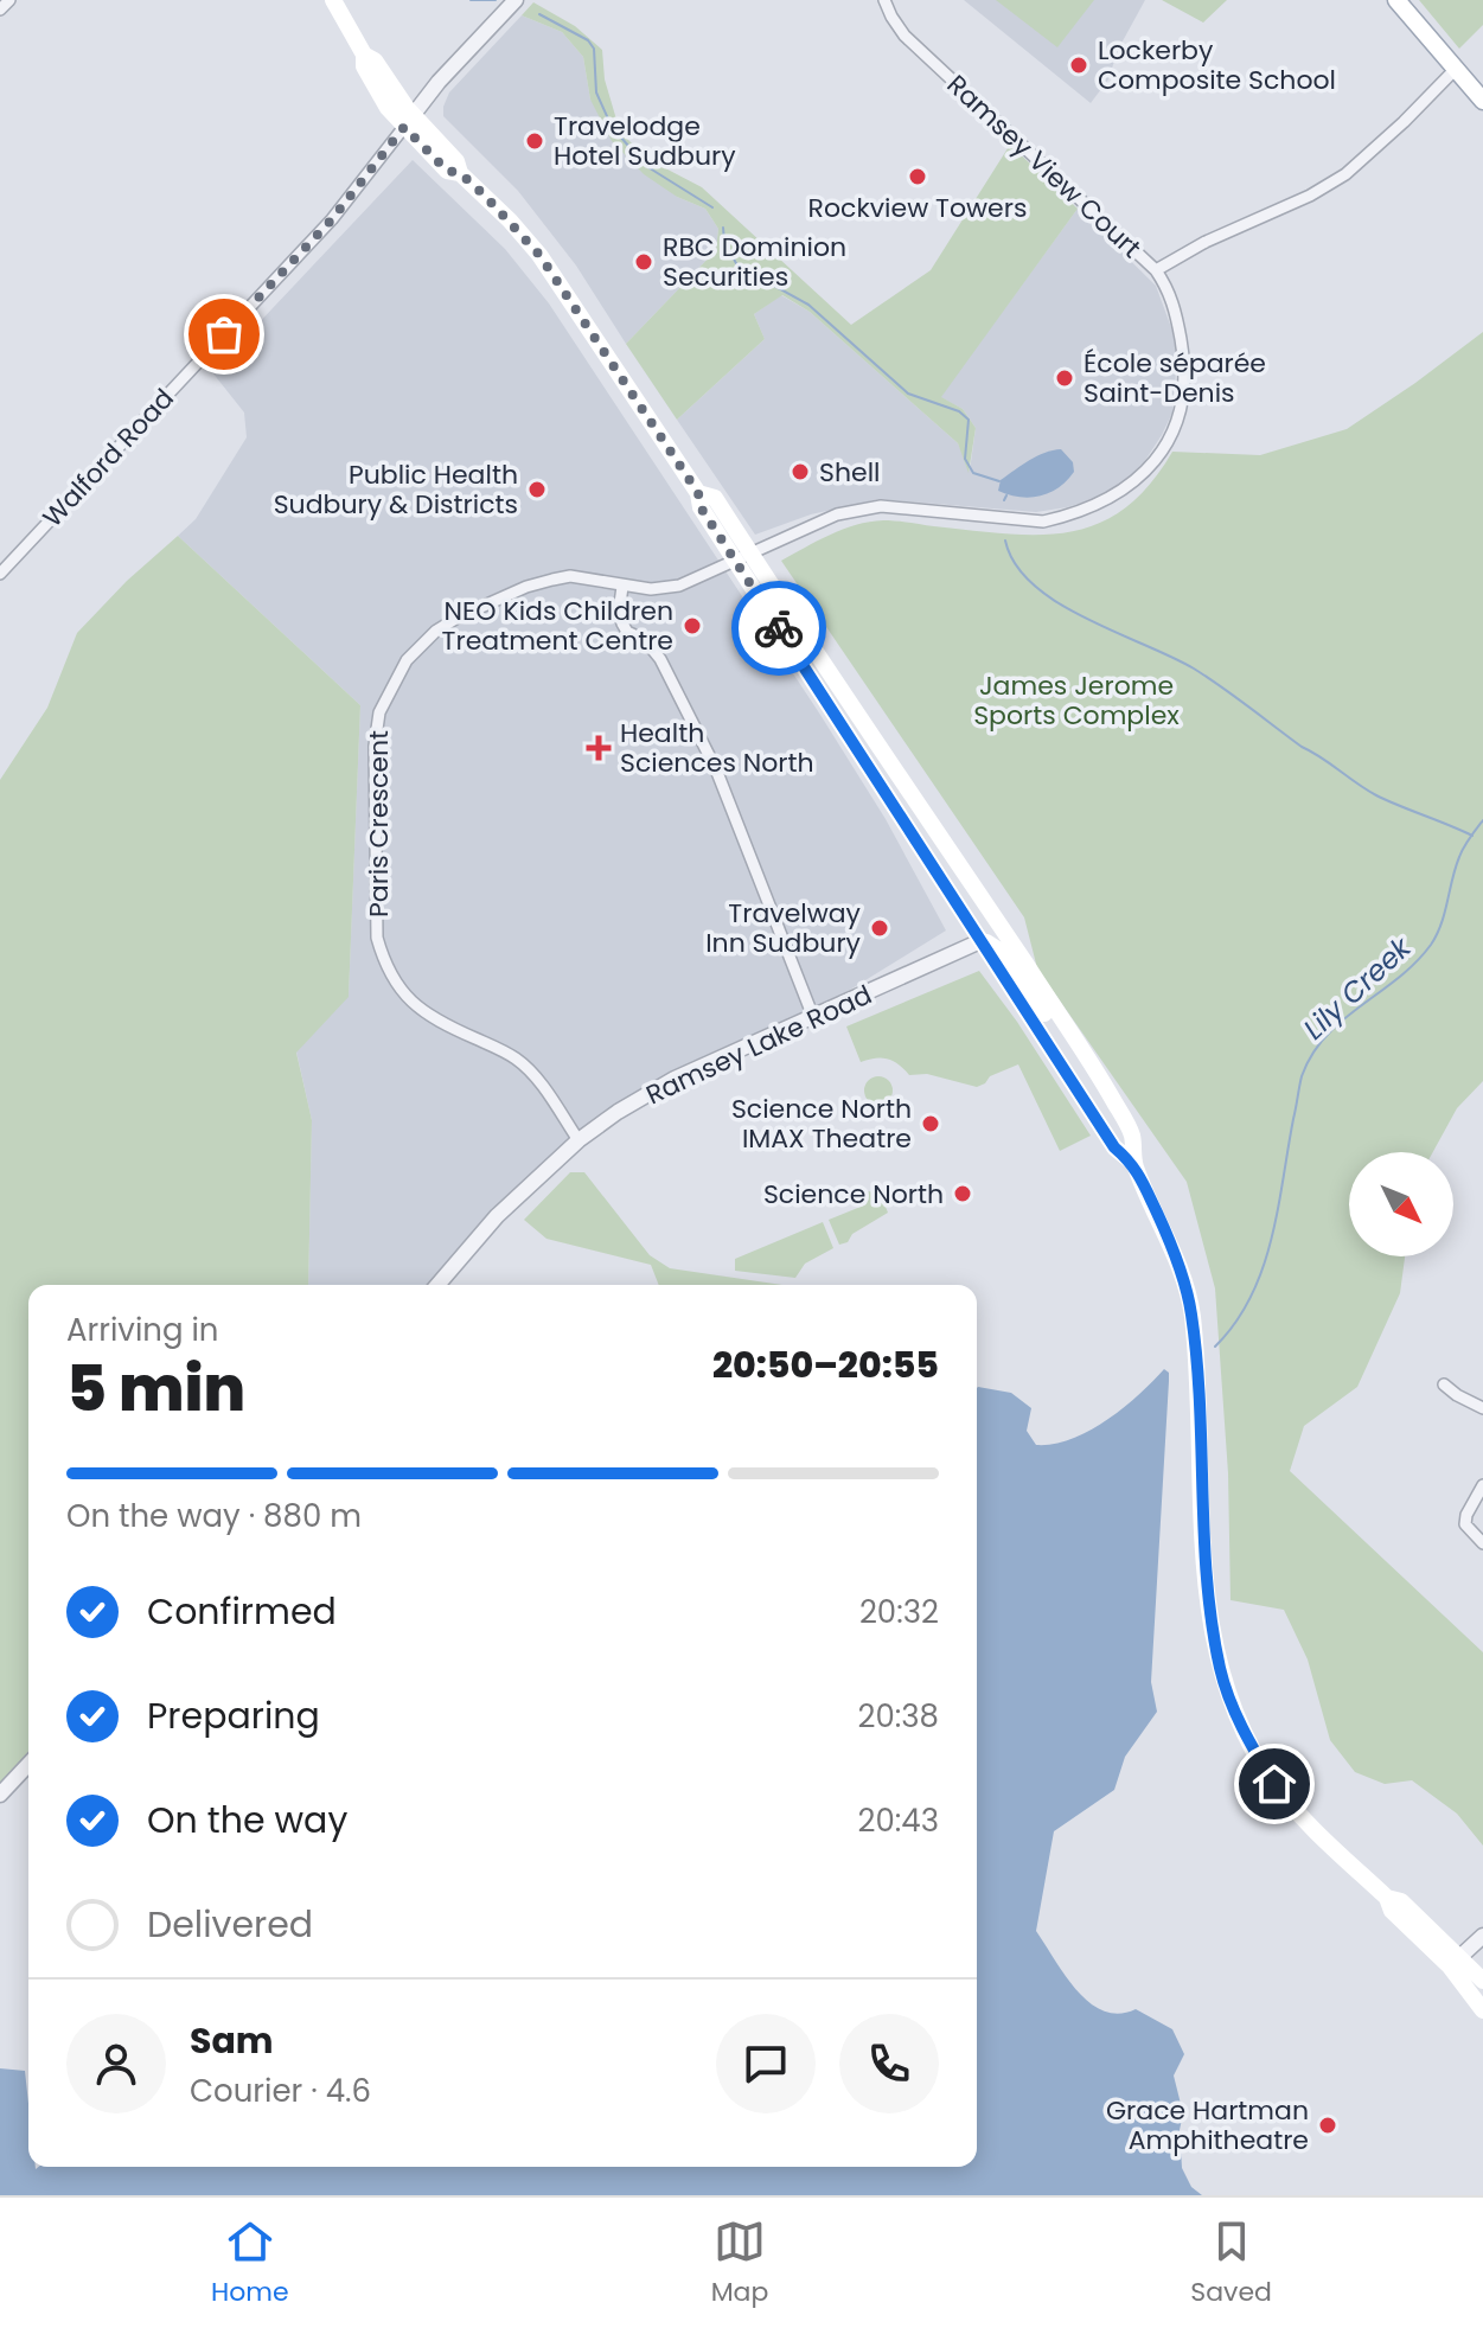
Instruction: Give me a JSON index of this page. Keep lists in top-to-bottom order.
{
  "streets": {
    "street": [
      "Ramsey View Court",
      "Walford Road",
      "Paris Crescent",
      "Ramsey Lake Road"
    ]
  },
  "crossings": [
    ["Ramsey View Court", "Paris Crescent"],
    ["Paris Crescent", "Ramsey Lake Road"]
  ],
  "water": ["Lily Creek"],
  "parks": ["James Jerome Sports Complex"],
  "places": {
    "other": [
      "Lockerby Composite School",
      "Travelodge Hotel Sudbury",
      "Rockview Towers",
      "RBC Dominion Securities",
      "École séparée Saint-Denis",
      "Shell",
      "Public Health Sudbury & Districts",
      "NEO Kids Children Treatment Centre",
      "Travelway Inn Sudbury",
      "Science North IMAX Theatre",
      "Science North",
      "Grace Hartman Amphitheatre"
    ],
    "health": ["Health Sciences North"]
  },
  "north": "bottom right",
  "page": {
    "heading": ["5 min", "Arriving in", "20:50–20:55"],
    "panel": ["Sam", "Courier · 4.6"],
    "bar": "On the way · 880 m",
    "list": [
      ["Confirmed", "20:32"],
      ["Preparing", "20:38"],
      ["On the way", "20:43"],
      "Delivered"
    ],
    "tabs": ["Home", "Map", "Saved"]
  }
}
